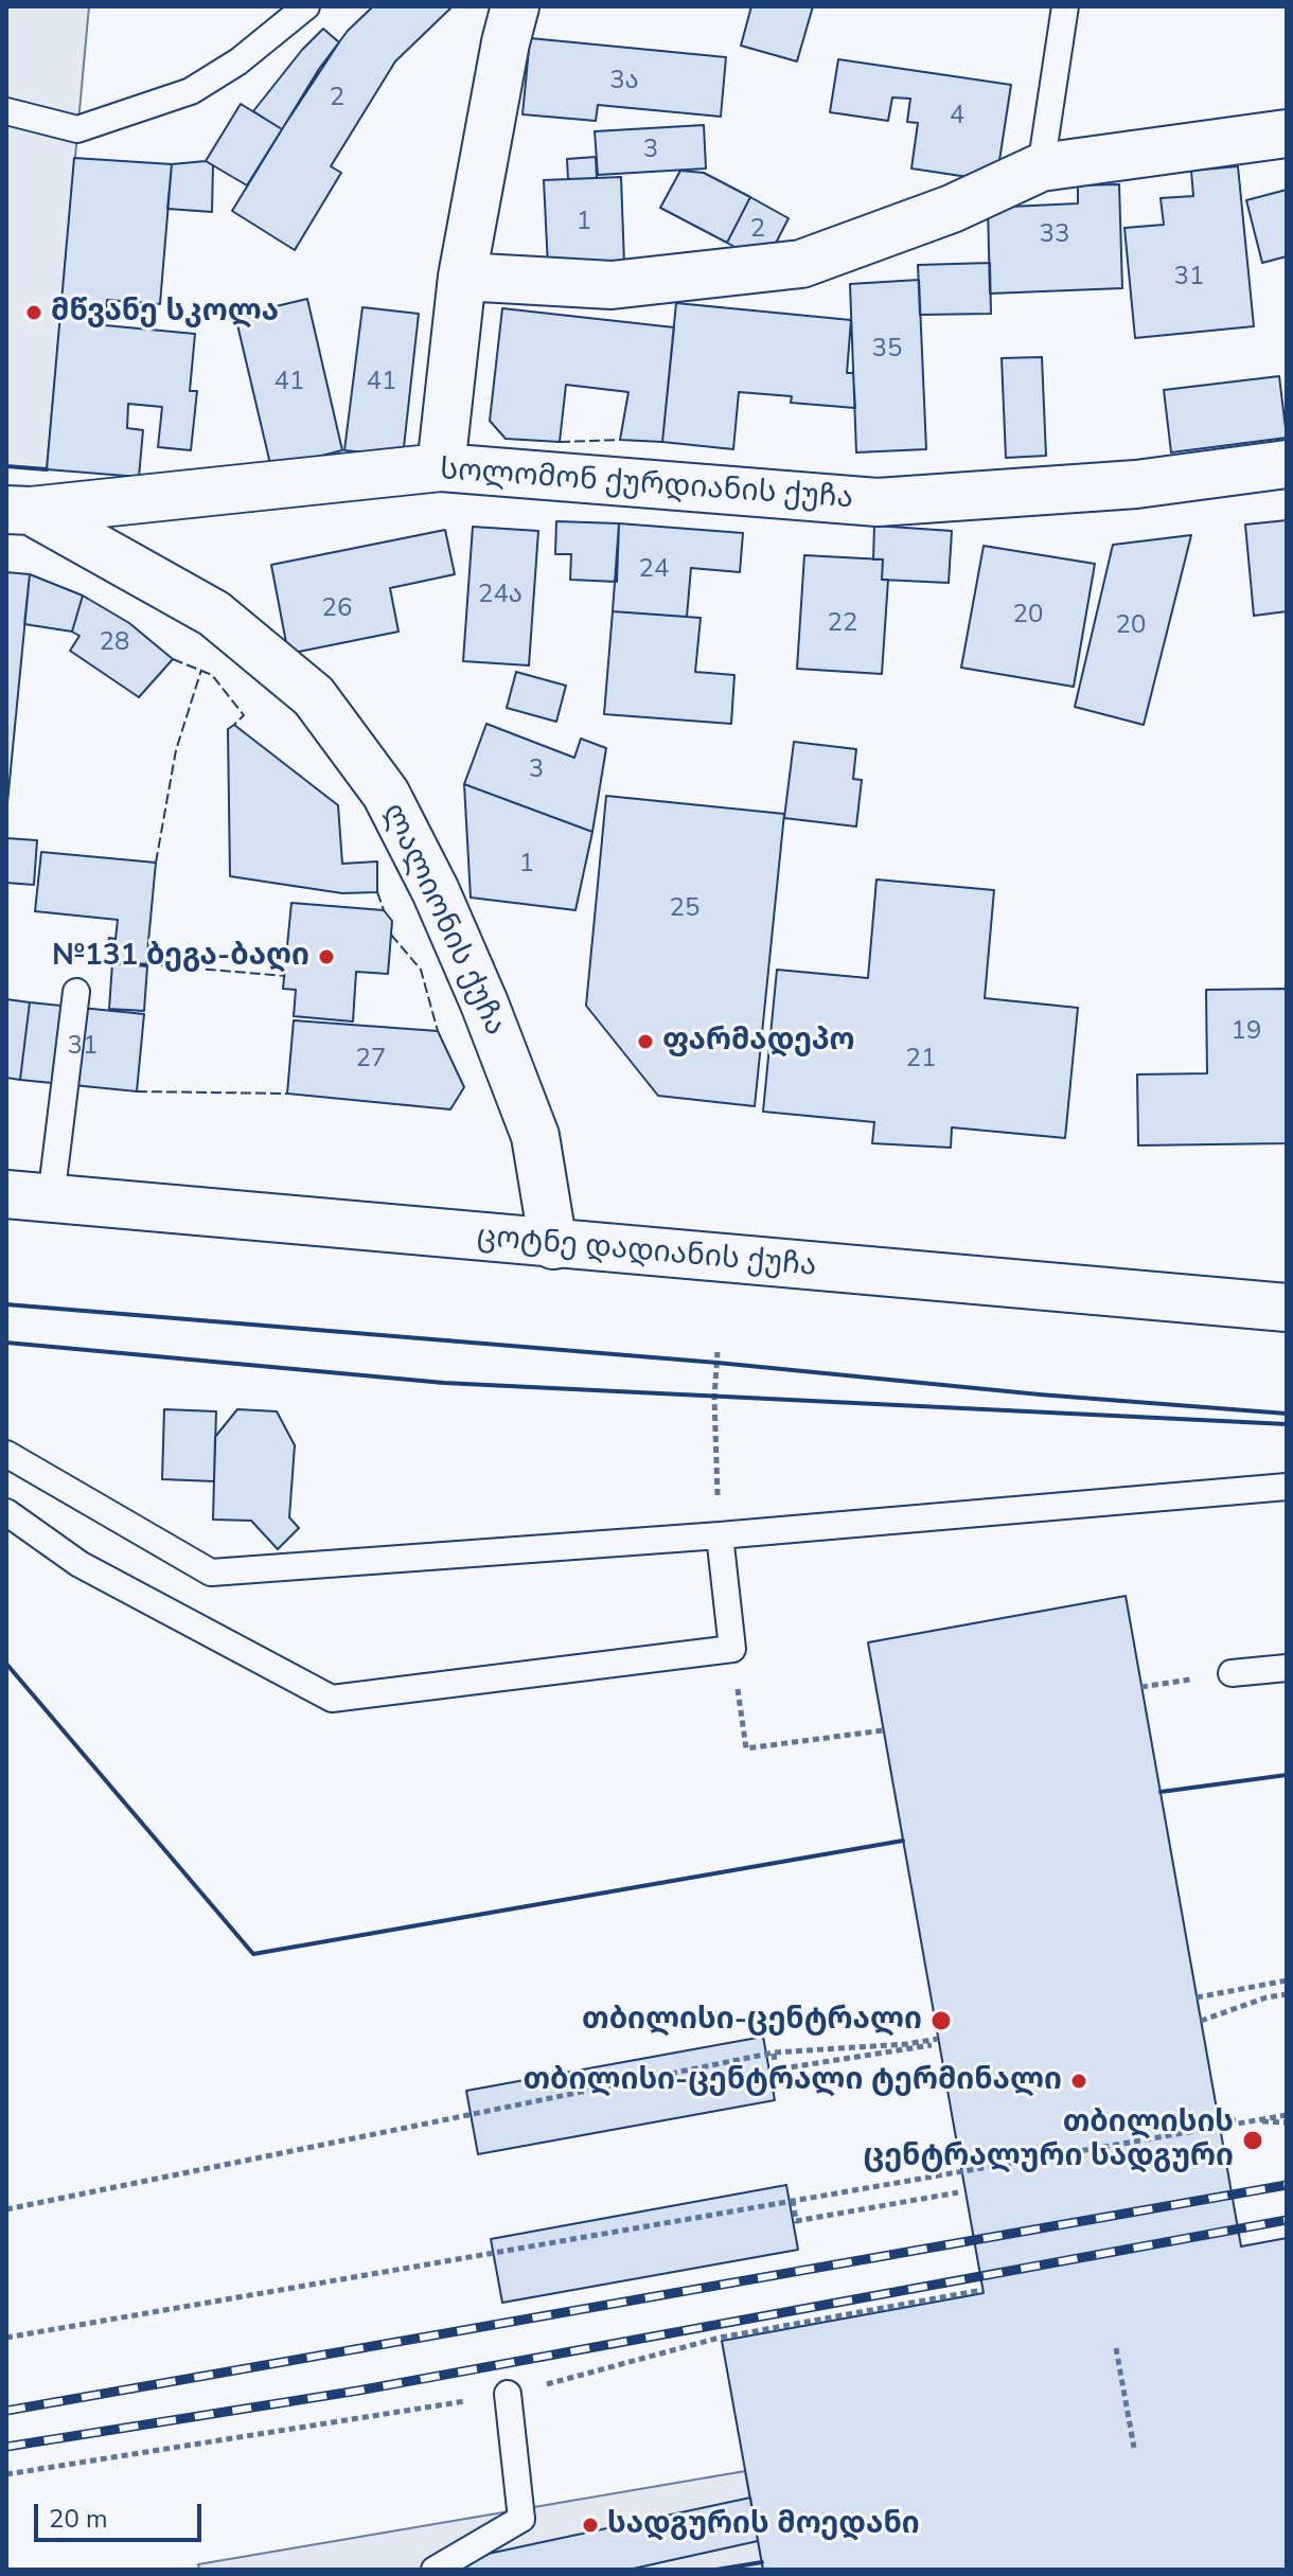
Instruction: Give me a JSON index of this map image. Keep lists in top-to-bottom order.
{
  "streets": {
    "street": ["სოლომონ ქურდიანის ქუჩა", "ლალიონის ქუჩა", "ცოტნე დადიანის ქუჩა"]
  },
  "crossings": [
    ["სოლომონ ქურდიანის ქუჩა", "ლალიონის ქუჩა"],
    ["ლალიონის ქუჩა", "ცოტნე დადიანის ქუჩა"]
  ],
  "places": [
    "მწვანე სკოლა",
    "№131 ბეგა-ბაღი",
    "ფარმადეპო",
    "თბილისი-ცენტრალი",
    "თბილისი-ცენტრალი ტერმინალი",
    "თბილისის ცენტრალური სადგური",
    "სადგურის მოედანი"
  ],
  "house_numbers": [
    "3ა",
    "2",
    "4",
    "3",
    "1",
    "2",
    "33",
    "31",
    "35",
    "41",
    "41",
    "24",
    "24ა",
    "26",
    "20",
    "22",
    "20",
    "28",
    "3",
    "1",
    "25",
    "19",
    "31",
    "27",
    "21"
  ],
  "scale_bar": "20 m"
}
